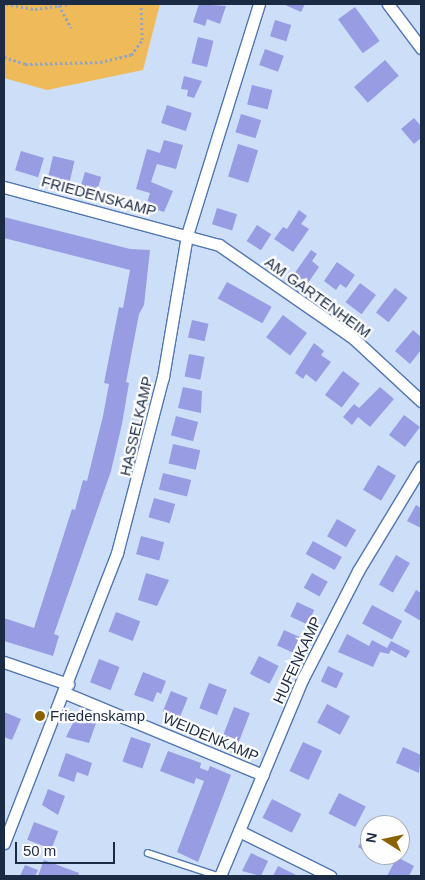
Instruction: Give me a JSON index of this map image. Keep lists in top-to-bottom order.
{
  "streets": {
    "street": [
      "FRIEDENSKAMP",
      "AM GARTENHEIM",
      "HASSELKAMP",
      "HUFENKAMP",
      "WEIDENKAMP"
    ]
  },
  "crossings": [
    ["FRIEDENSKAMP", "AM GARTENHEIM"],
    ["FRIEDENSKAMP", "HASSELKAMP"],
    ["AM GARTENHEIM", "HASSELKAMP"],
    ["HASSELKAMP", "WEIDENKAMP"],
    ["HUFENKAMP", "WEIDENKAMP"]
  ],
  "places": ["Friedenskamp"],
  "scale_bar": "50 m",
  "north": "left"
}
